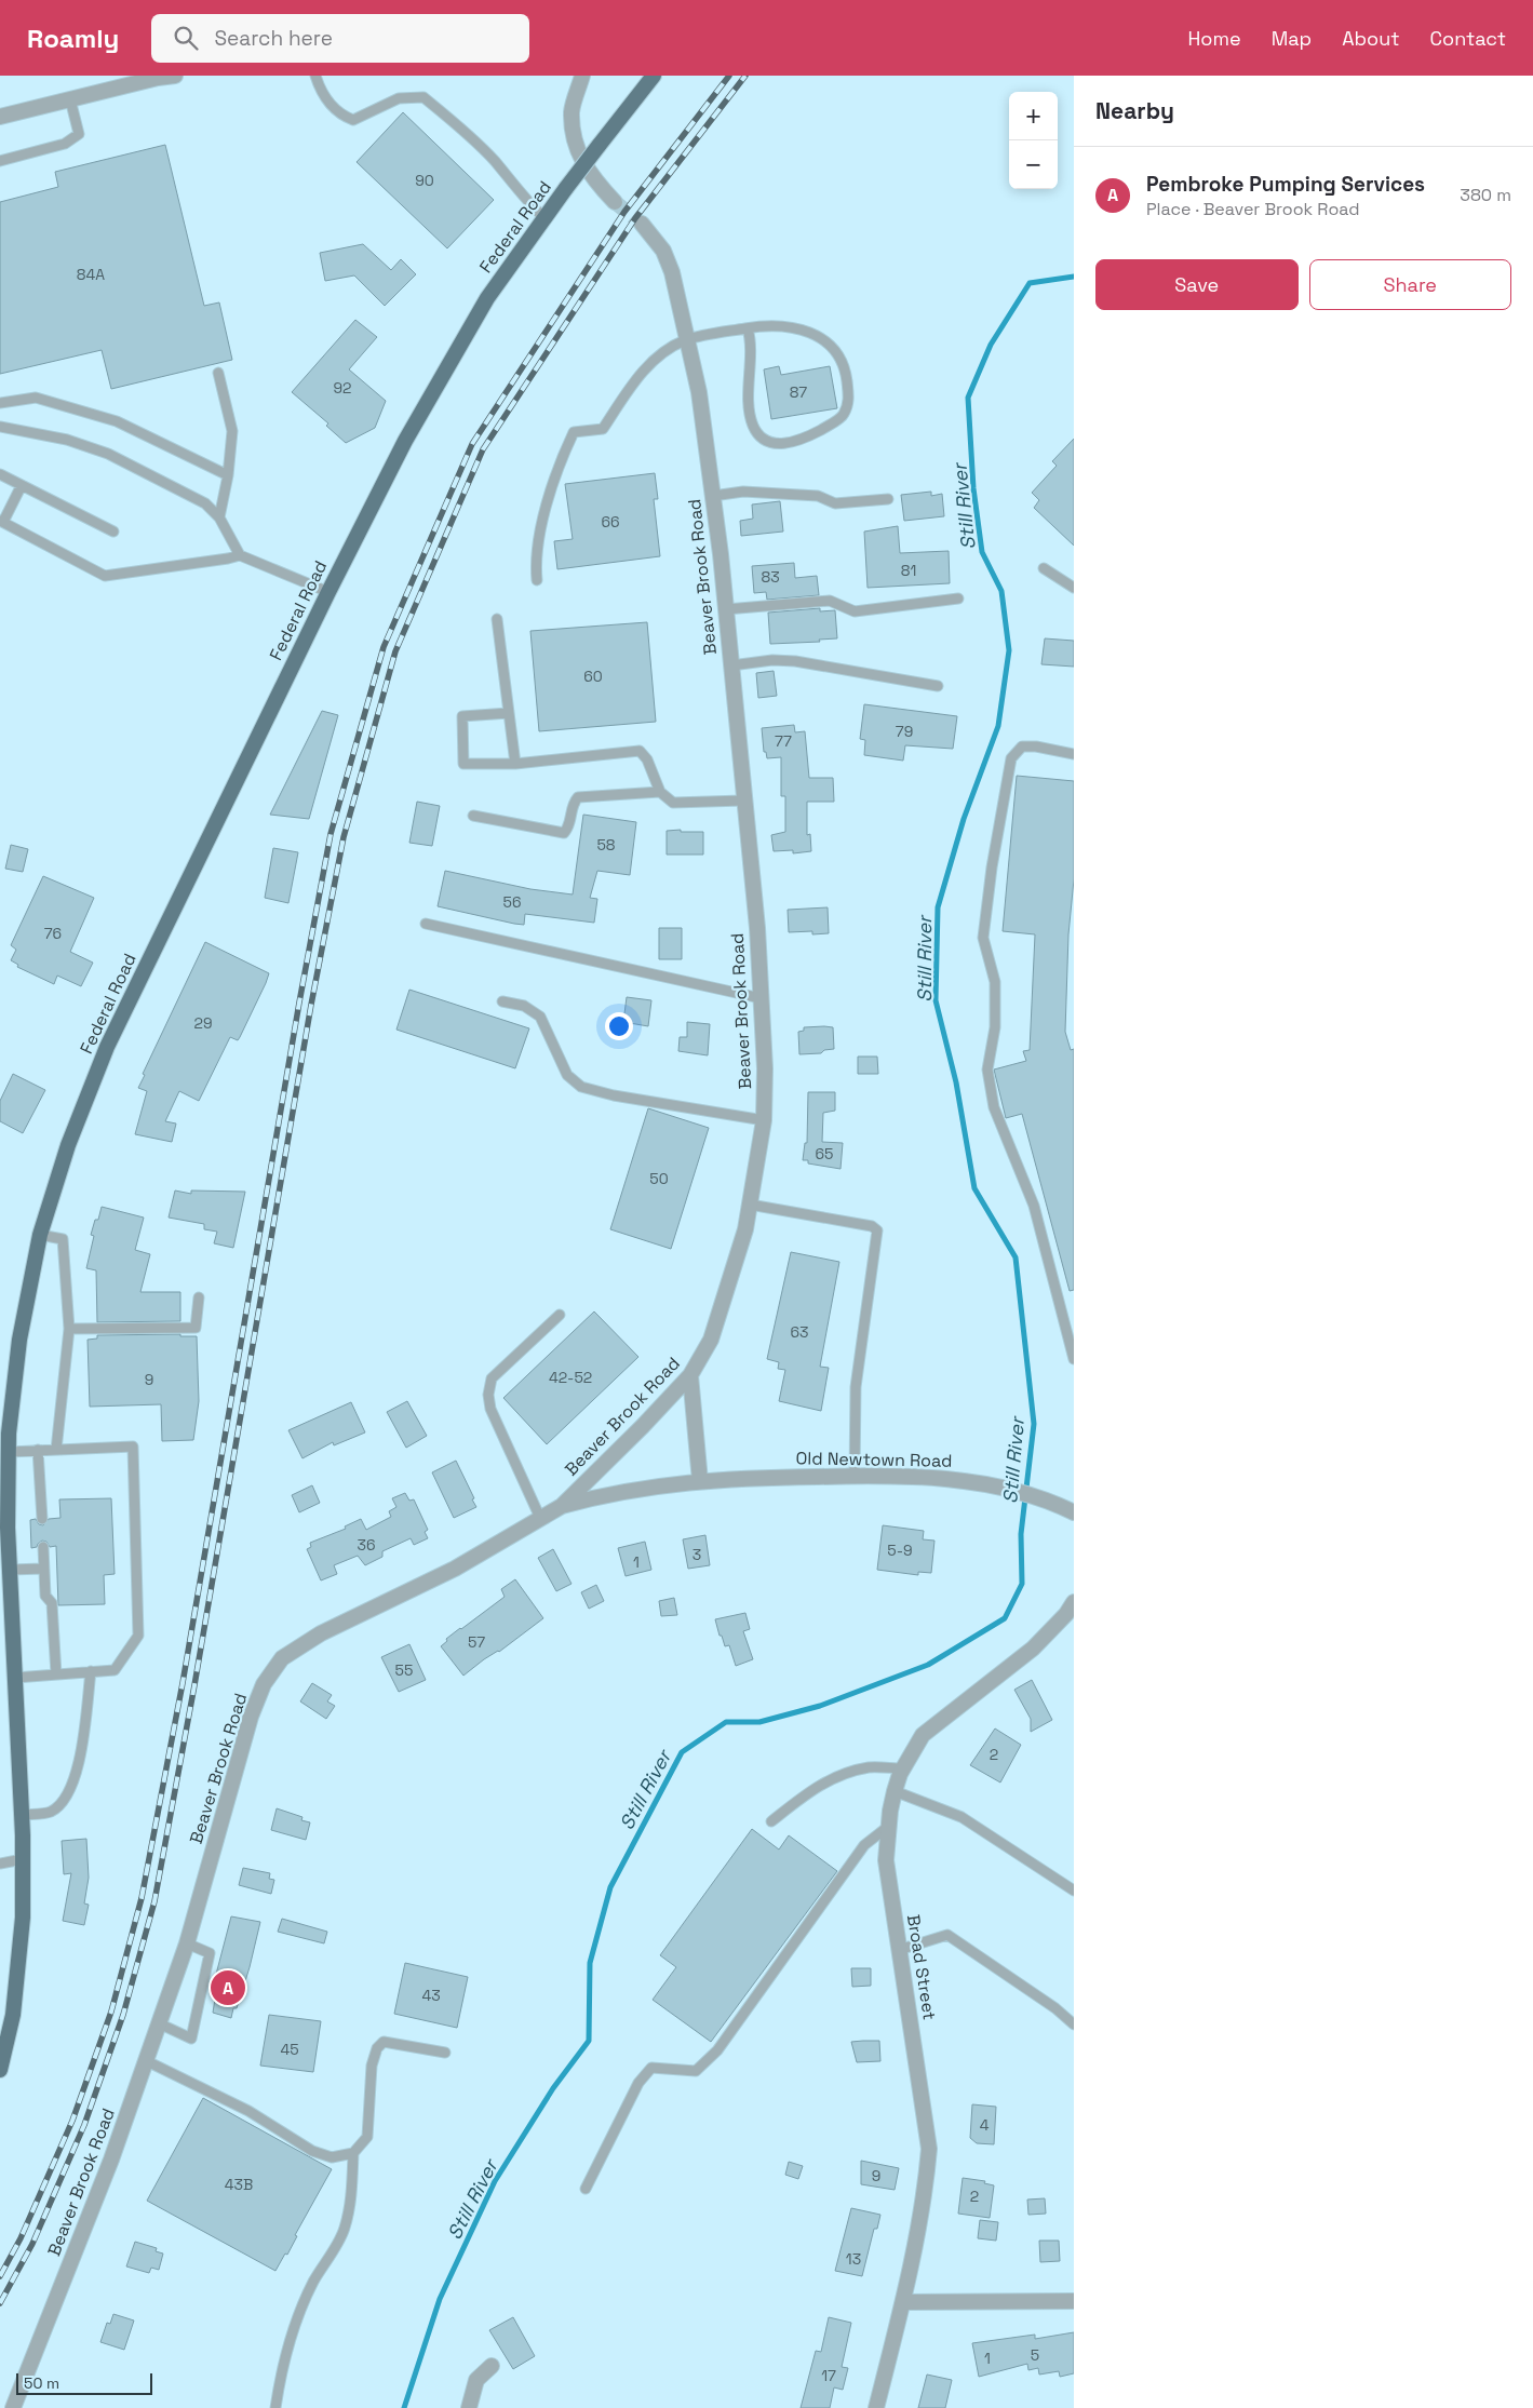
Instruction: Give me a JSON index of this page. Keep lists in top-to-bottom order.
{
  "streets": {
    "main road": ["Federal Road"],
    "street": ["Beaver Brook Road", "Old Newtown Road", "Broad Street"]
  },
  "crossings": [
    ["Beaver Brook Road", "Old Newtown Road"]
  ],
  "water": ["Still River"],
  "house_numbers": [
    "90",
    "84A",
    "92",
    "87",
    "66",
    "81",
    "83",
    "60",
    "79",
    "77",
    "58",
    "56",
    "76",
    "29",
    "65",
    "50",
    "63",
    "42-52",
    "9",
    "36",
    "5-9",
    "3",
    "1",
    "57",
    "55",
    "2",
    "43",
    "45",
    "4",
    "9",
    "43B",
    "2",
    "13",
    "5",
    "1",
    "17"
  ],
  "scale_bar": "50 m",
  "page": {
    "header": "Roamly",
    "search": "Search here",
    "nav": [
      "Home",
      "Map",
      "About",
      "Contact"
    ],
    "heading": "Nearby",
    "map_buttons": ["+", "−"],
    "list": [
      {
        "mark": "A",
        "name": "Pembroke Pumping Services",
        "note": "Place · Beaver Brook Road",
        "value": "380 m"
      }
    ],
    "buttons": ["Save", "Share"],
    "pins": "A",
    "scale": "50 m"
  }
}
